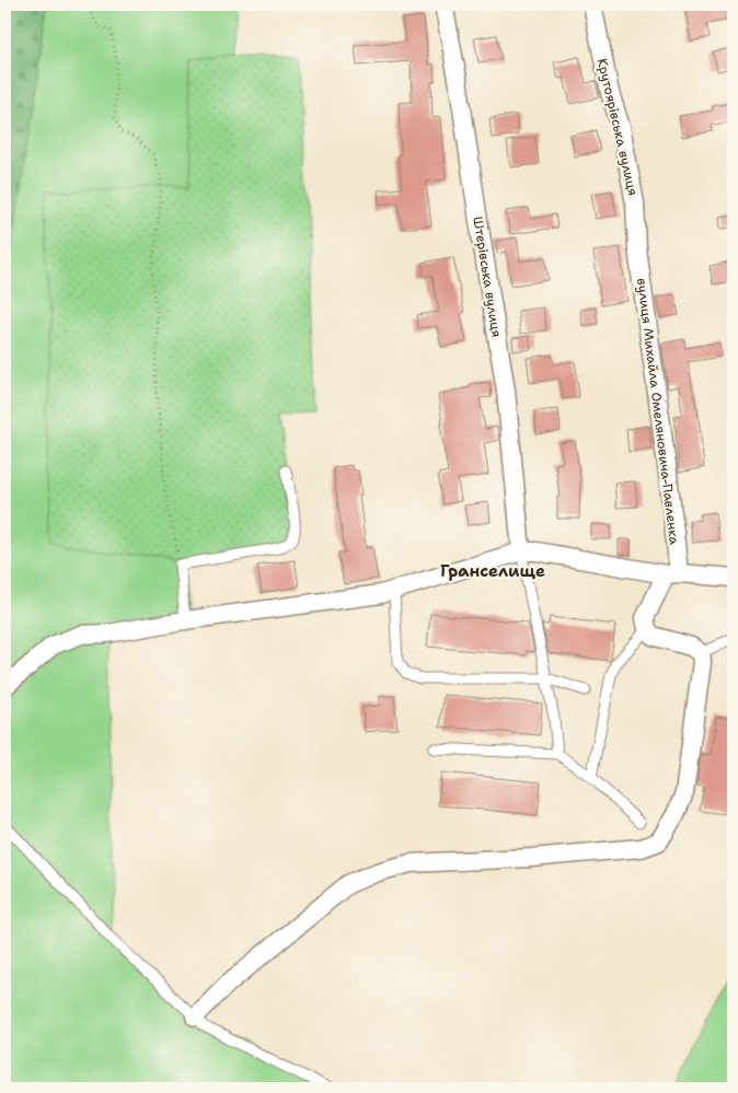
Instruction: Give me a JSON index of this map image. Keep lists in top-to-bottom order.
{
  "streets": {
    "street": ["Крутоярівська вулиця", "Штерівська вулиця", "вулиця Михайла Омеляновича-Павленка"]
  },
  "crossings": [
    ["Крутоярівська вулиця", "вулиця Михайла Омеляновича-Павленка"]
  ],
  "districts": ["Гранселище"]
}
